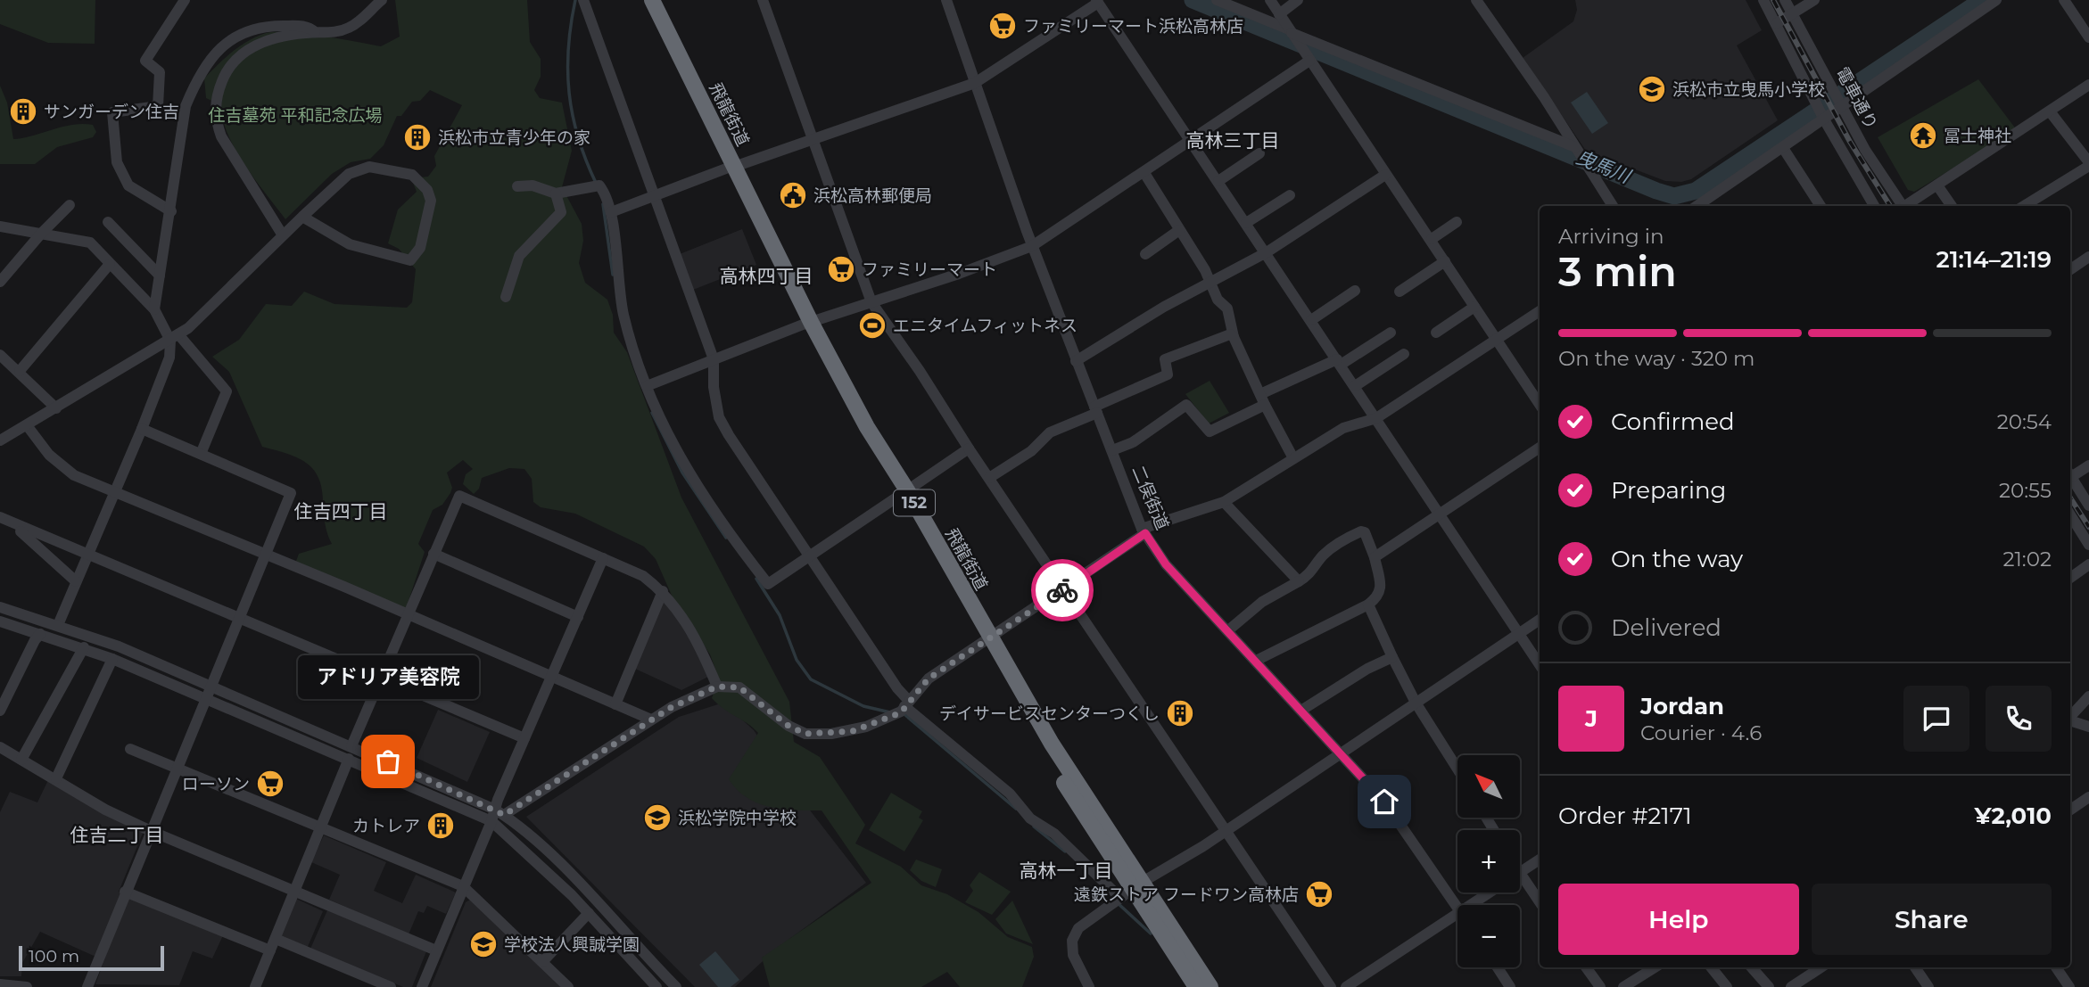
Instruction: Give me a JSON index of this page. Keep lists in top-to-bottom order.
{
  "streets": {
    "highway": ["飛龍街道", "152"],
    "street": ["電車通り", "二俣街道"]
  },
  "districts": [
    "高林三丁目",
    "高林四丁目",
    "住吉四丁目",
    "住吉二丁目",
    "高林一丁目"
  ],
  "water": ["曳馬川"],
  "parks": ["住吉墓苑 平和記念広場"],
  "places": {
    "supermarket": [
      "ファミリーマート浜松高林店",
      "ファミリーマート",
      "ローソン",
      "遠鉄ストア フードワン高林店"
    ],
    "school or university": ["浜松市立曳馬小学校", "浜松学院中学校", "学校法人興誠学園"],
    "building": [
      "サンガーデン住吉",
      "浜松市立青少年の家",
      "デイサービスセンターつくし",
      "カトレア"
    ],
    "temple": ["冨士神社"],
    "public building": ["浜松高林郵便局"],
    "sports": ["エニタイムフィットネス"],
    "other": ["アドリア美容院"]
  },
  "scale_bar": "100 m",
  "north": "top left",
  "page": {
    "heading": ["3 min", "Arriving in", "21:14–21:19"],
    "panel": [
      "Jordan",
      "Courier · 4.6",
      "Order #2171",
      "¥2,010"
    ],
    "bar": "On the way · 320 m",
    "list": [
      ["Confirmed", "20:54"],
      ["Preparing", "20:55"],
      ["On the way", "21:02"],
      "Delivered"
    ],
    "bubble": "アドリア美容院",
    "round": "J",
    "map_buttons": ["+", "−"],
    "buttons": ["Help", "Share"],
    "scale": "100 m"
  }
}
